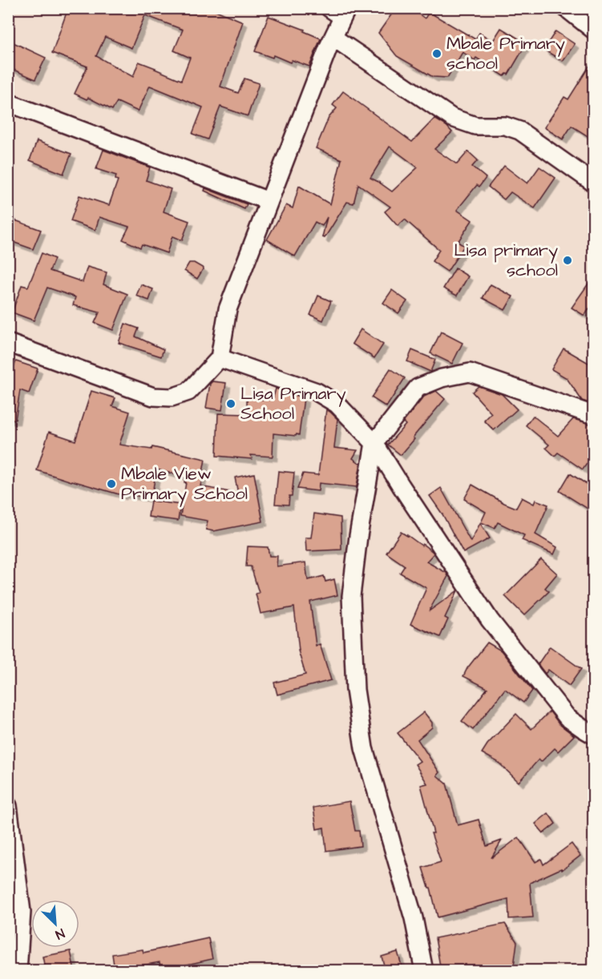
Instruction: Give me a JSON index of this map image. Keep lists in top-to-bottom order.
{
  "places": [
    "Mbale Primary school",
    "Lisa primary school",
    "Lisa Primary School",
    "Mbale View Primary School"
  ],
  "north": "bottom right"
}
